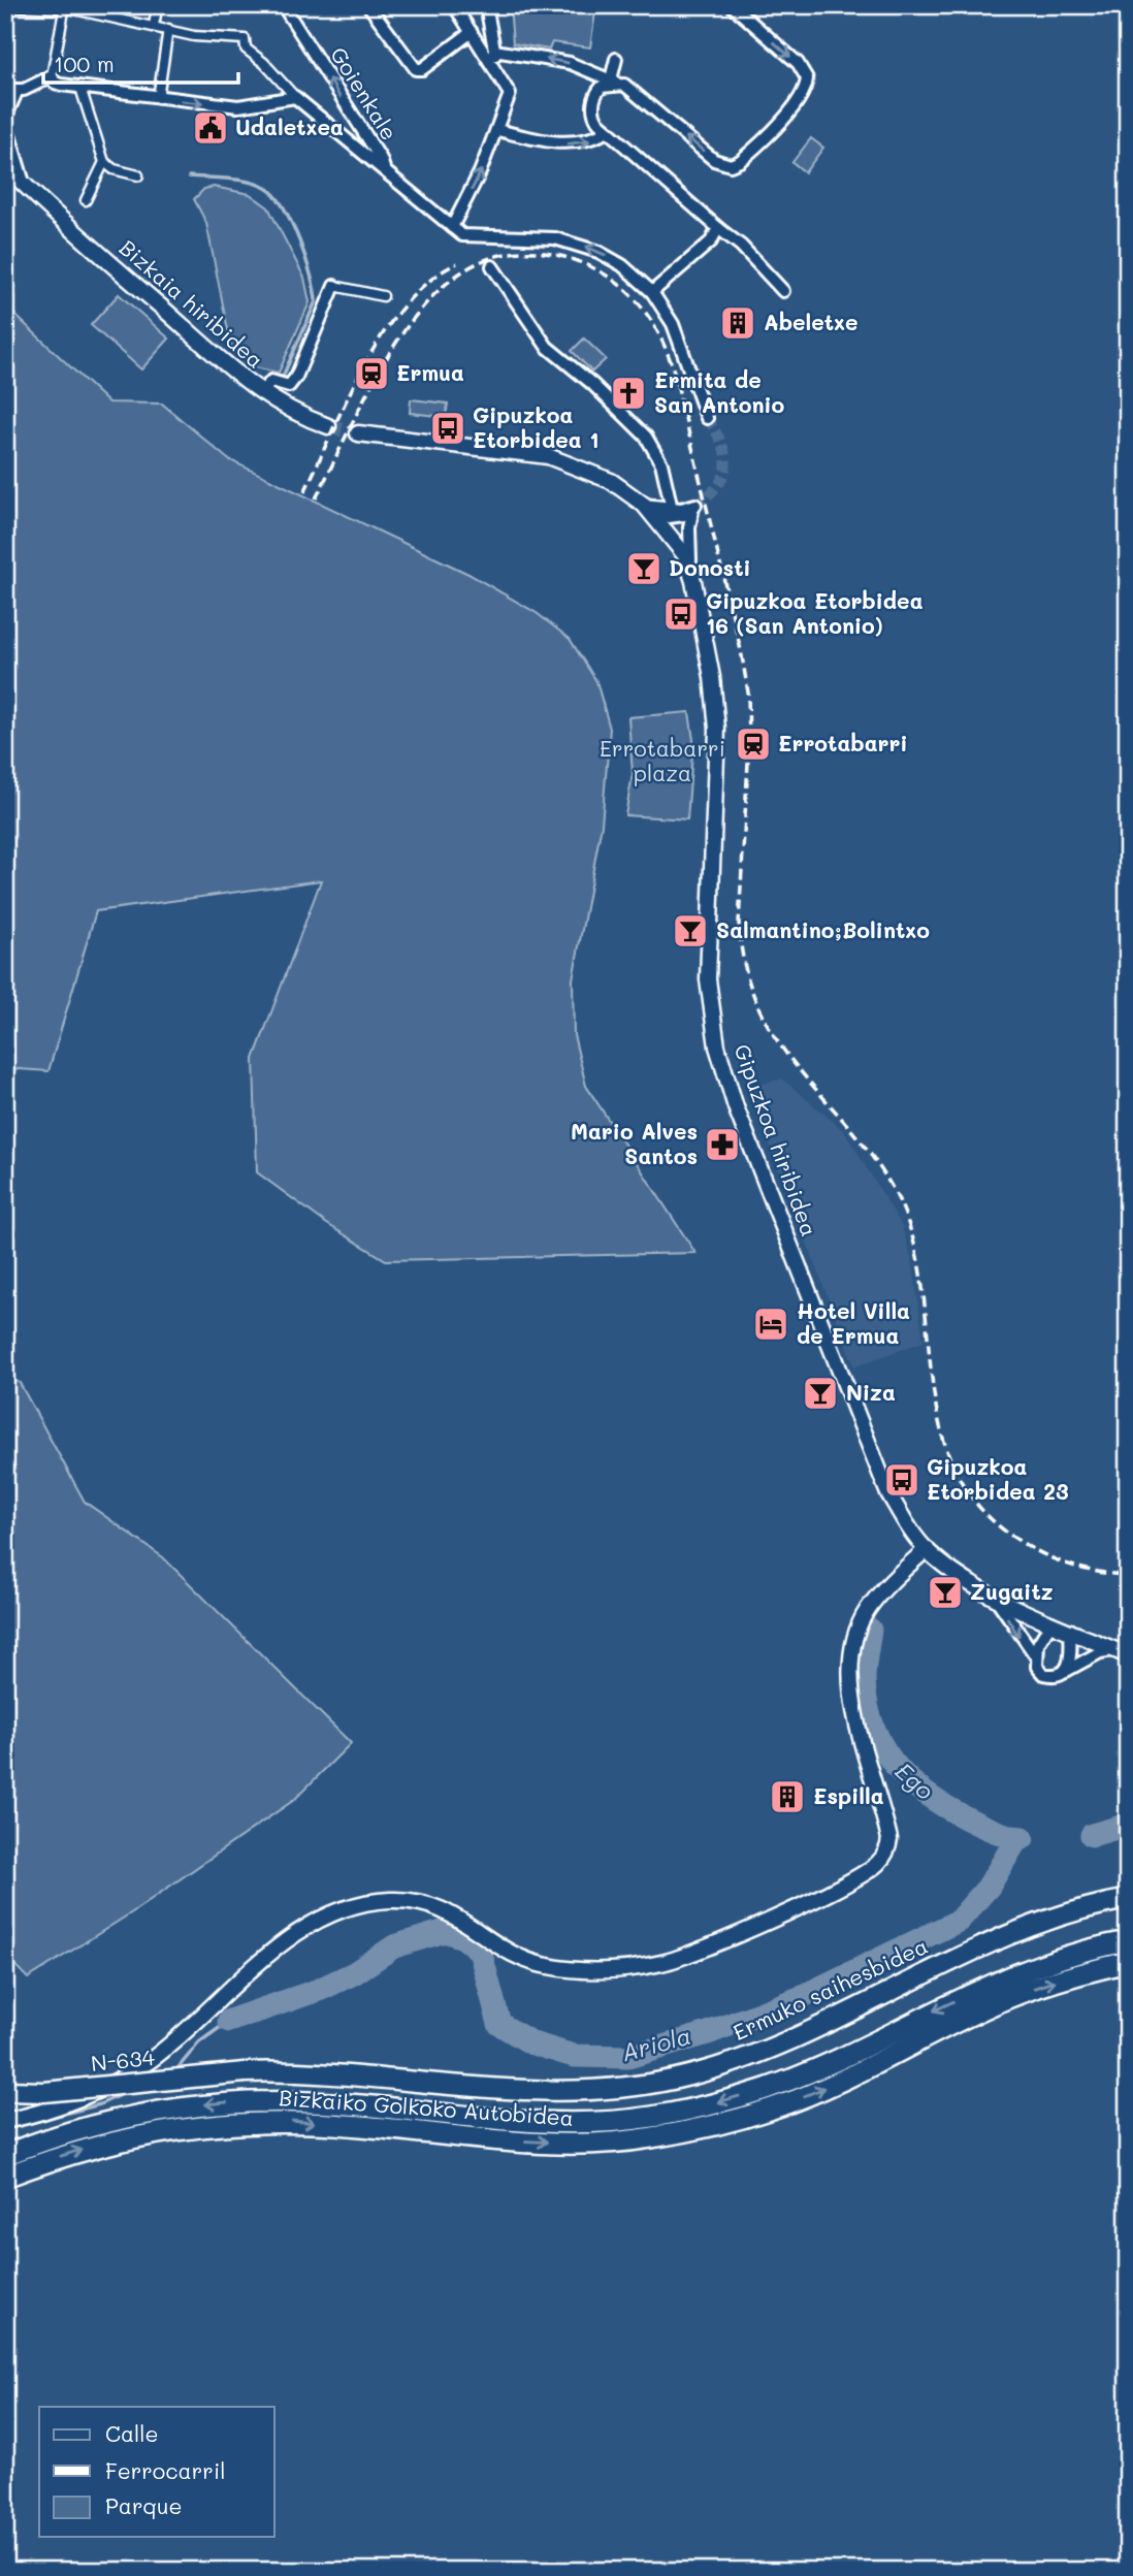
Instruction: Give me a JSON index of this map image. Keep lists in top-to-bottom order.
{
  "streets": {
    "highway": ["Ermuko saihesbidea", "N-634", "Bizkaiko Golkoko Autobidea"],
    "street": ["Goienkale", "Bizkaia hiribidea", "Gipuzkoa hiribidea"]
  },
  "crossings": [
    ["Ermuko saihesbidea", "N-634"]
  ],
  "water": ["Ego", "Ariola"],
  "parks": ["Errotabarri plaza"],
  "places": {
    "public building": ["Udaletxea"],
    "building": ["Abeletxe", "Espilla"],
    "station": ["Ermua", "Errotabarri"],
    "church": ["Ermita de San Antonio"],
    "bus stop": ["Gipuzkoa Etorbidea 1", "Gipuzkoa Etorbidea 16 (San Antonio)", "Gipuzkoa Etorbidea 23"],
    "bar": [
      "Donosti",
      "Salmantino;Bolintxo",
      "Niza",
      "Zugaitz"
    ],
    "pharmacy": ["Mario Alves Santos"],
    "hotel": ["Hotel Villa de Ermua"]
  },
  "legend": ["Calle", "Ferrocarril", "Parque"],
  "scale_bar": "100 m"
}
